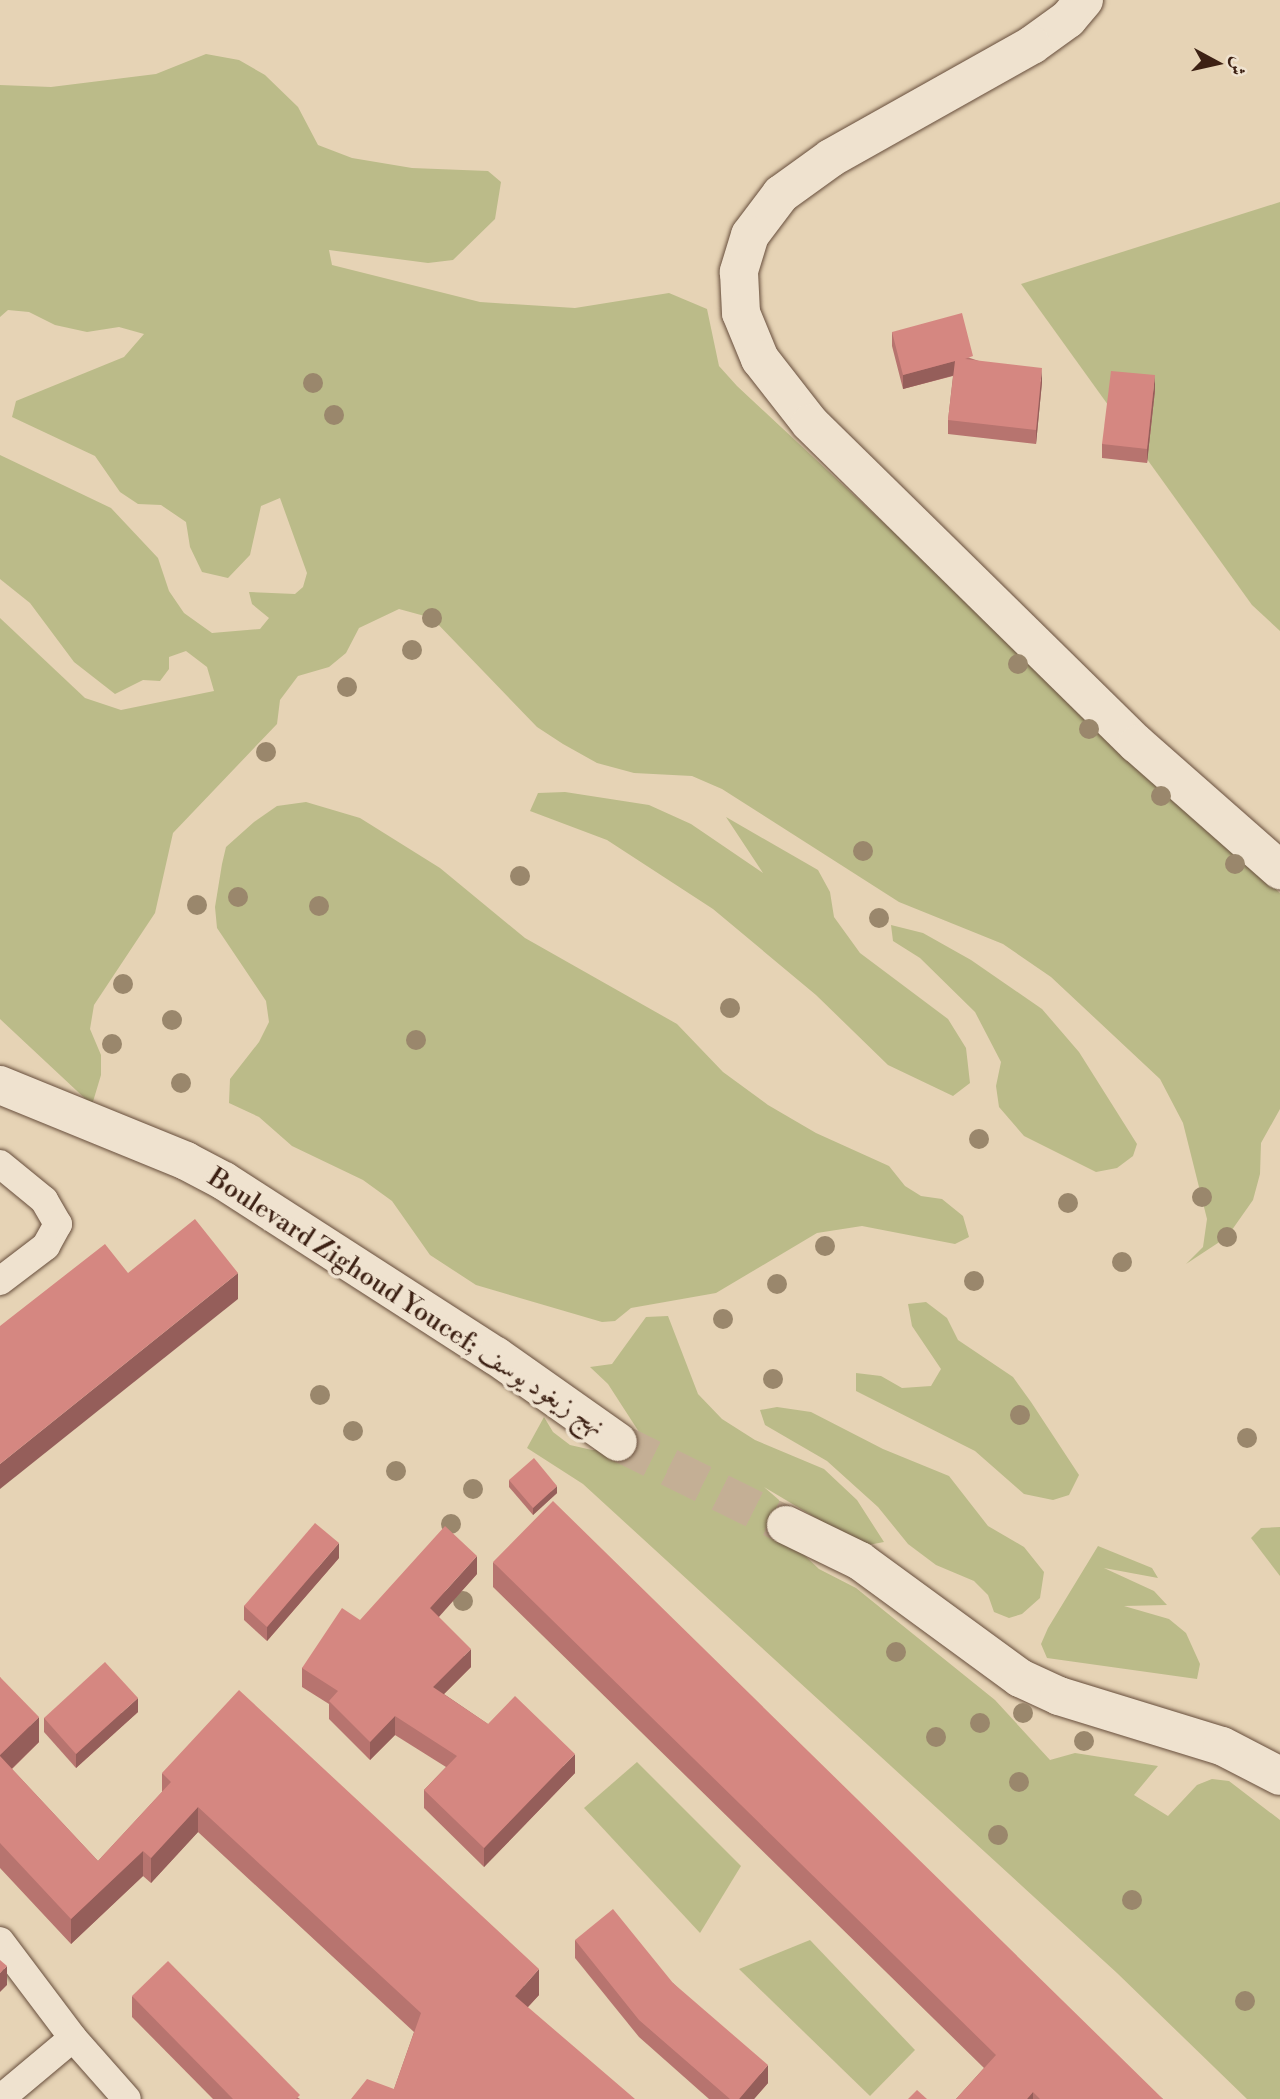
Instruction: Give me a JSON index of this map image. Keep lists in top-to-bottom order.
{
  "streets": {
    "street": ["Boulevard Zighoud Youcef; نهج زيغود يوسف"]
  },
  "north": "right"
}
